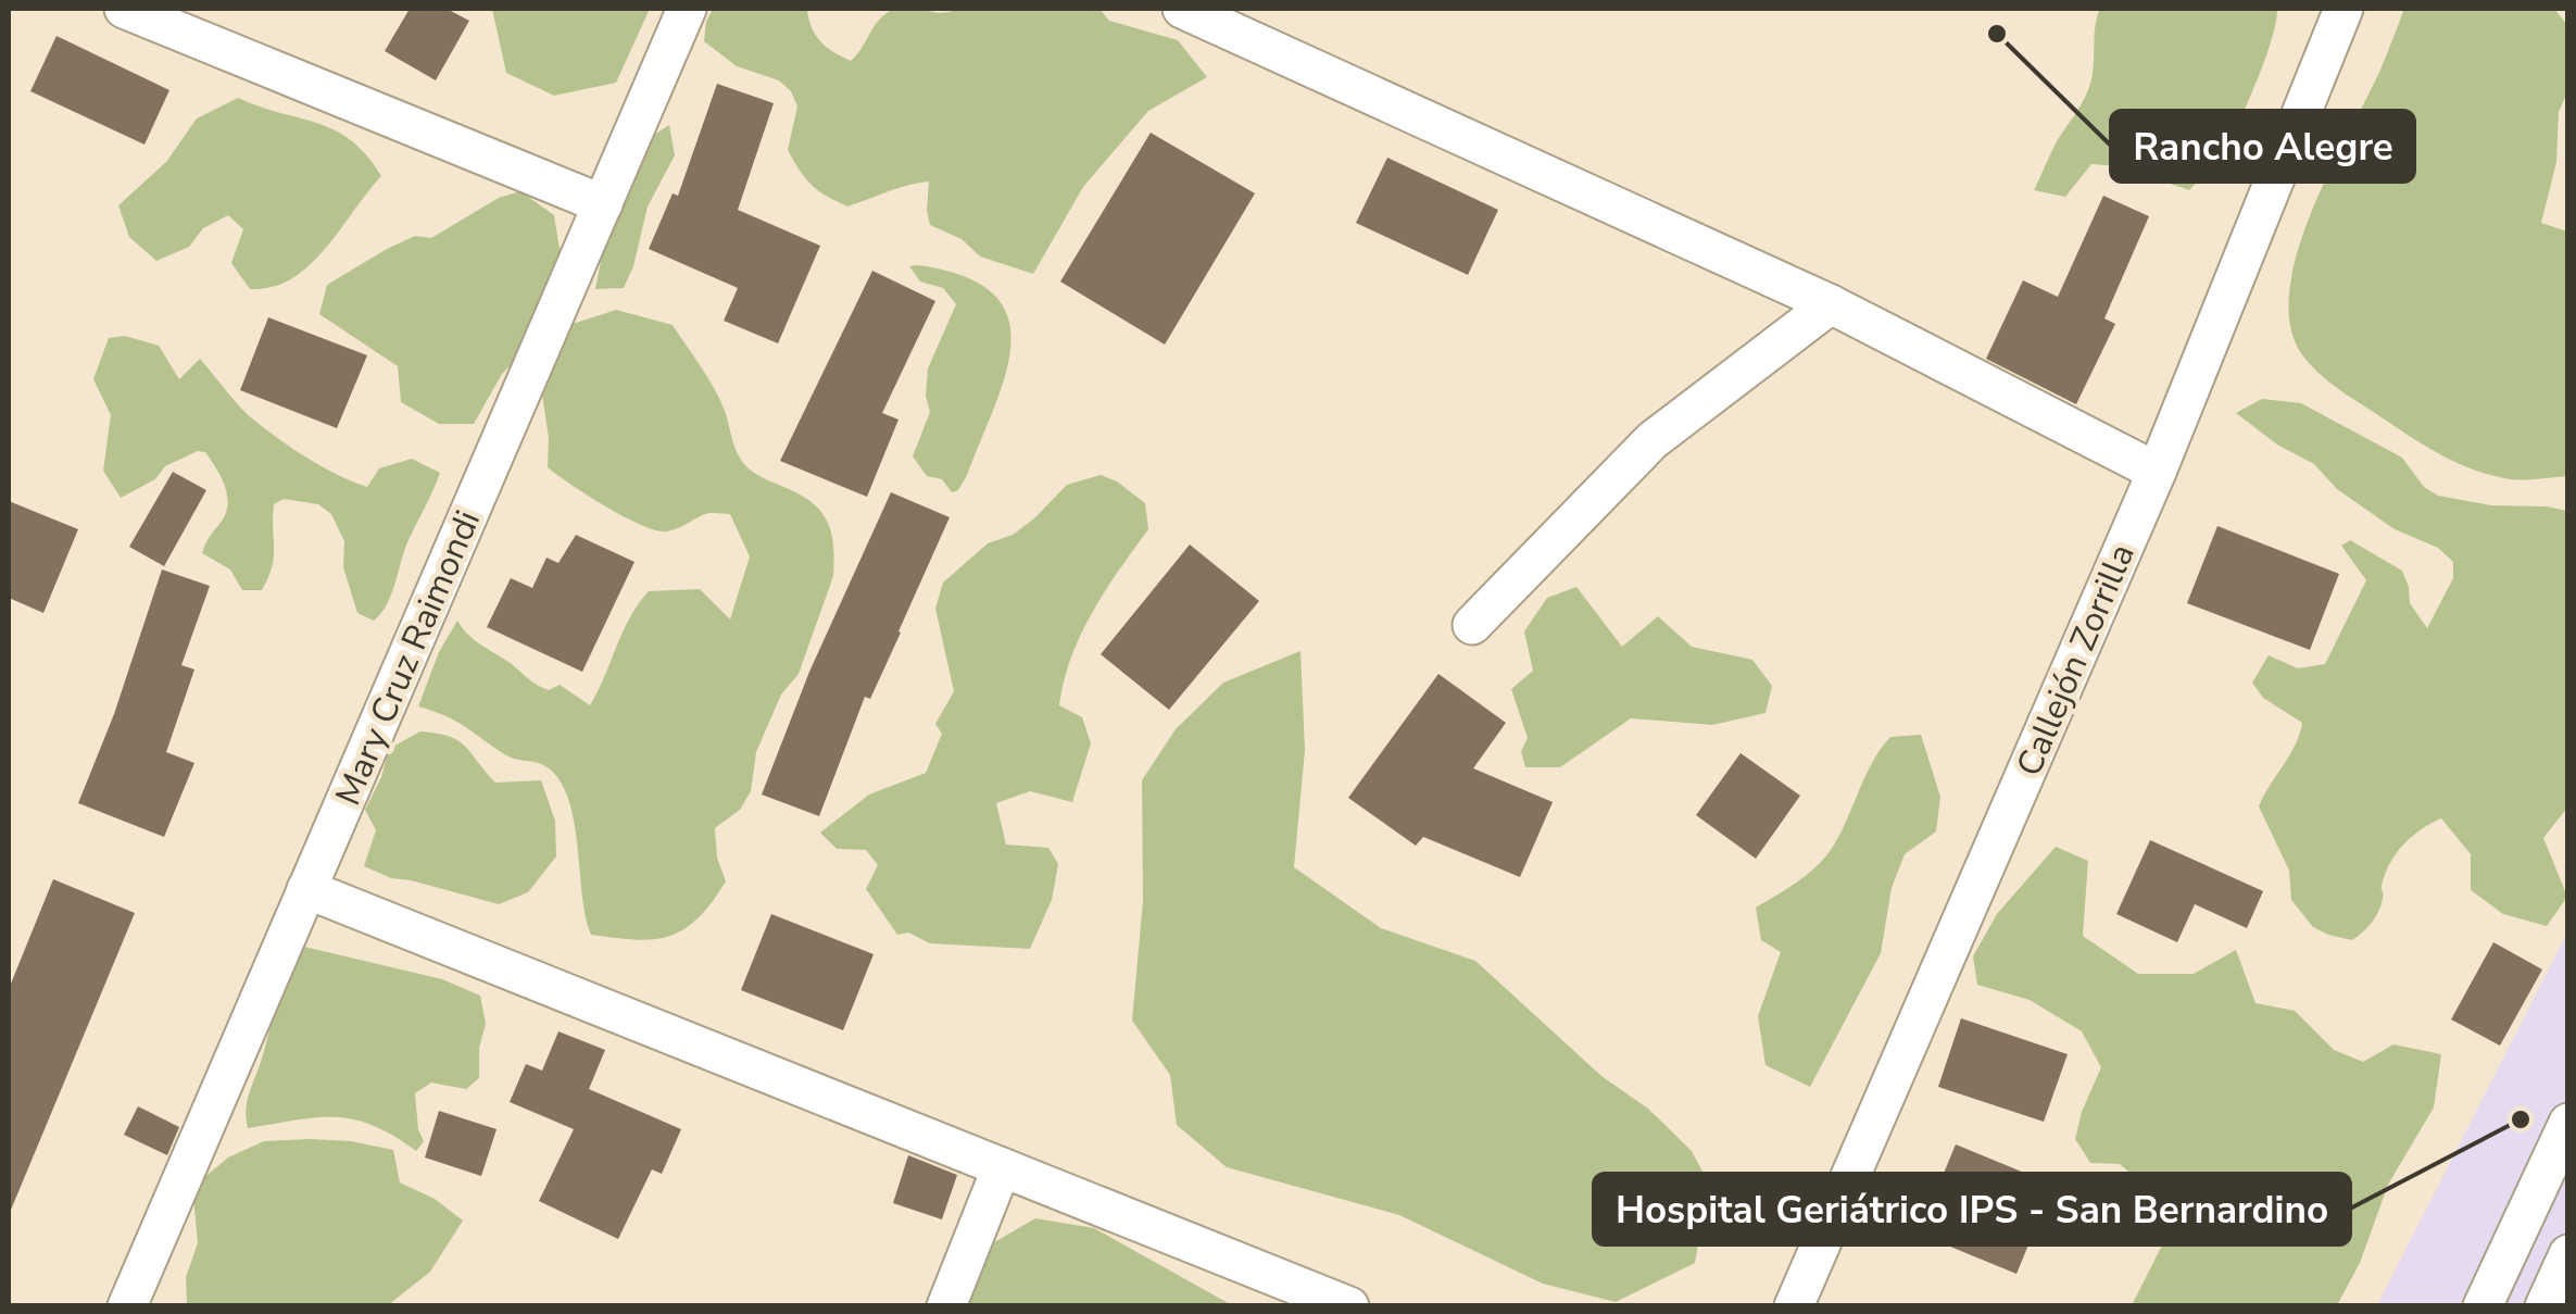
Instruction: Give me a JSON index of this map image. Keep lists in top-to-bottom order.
{
  "streets": {
    "street": ["Mary Cruz Raimondi", "Callejón Zorrilla"]
  },
  "places": ["Rancho Alegre", "Hospital Geriátrico IPS - San Bernardino"]
}
